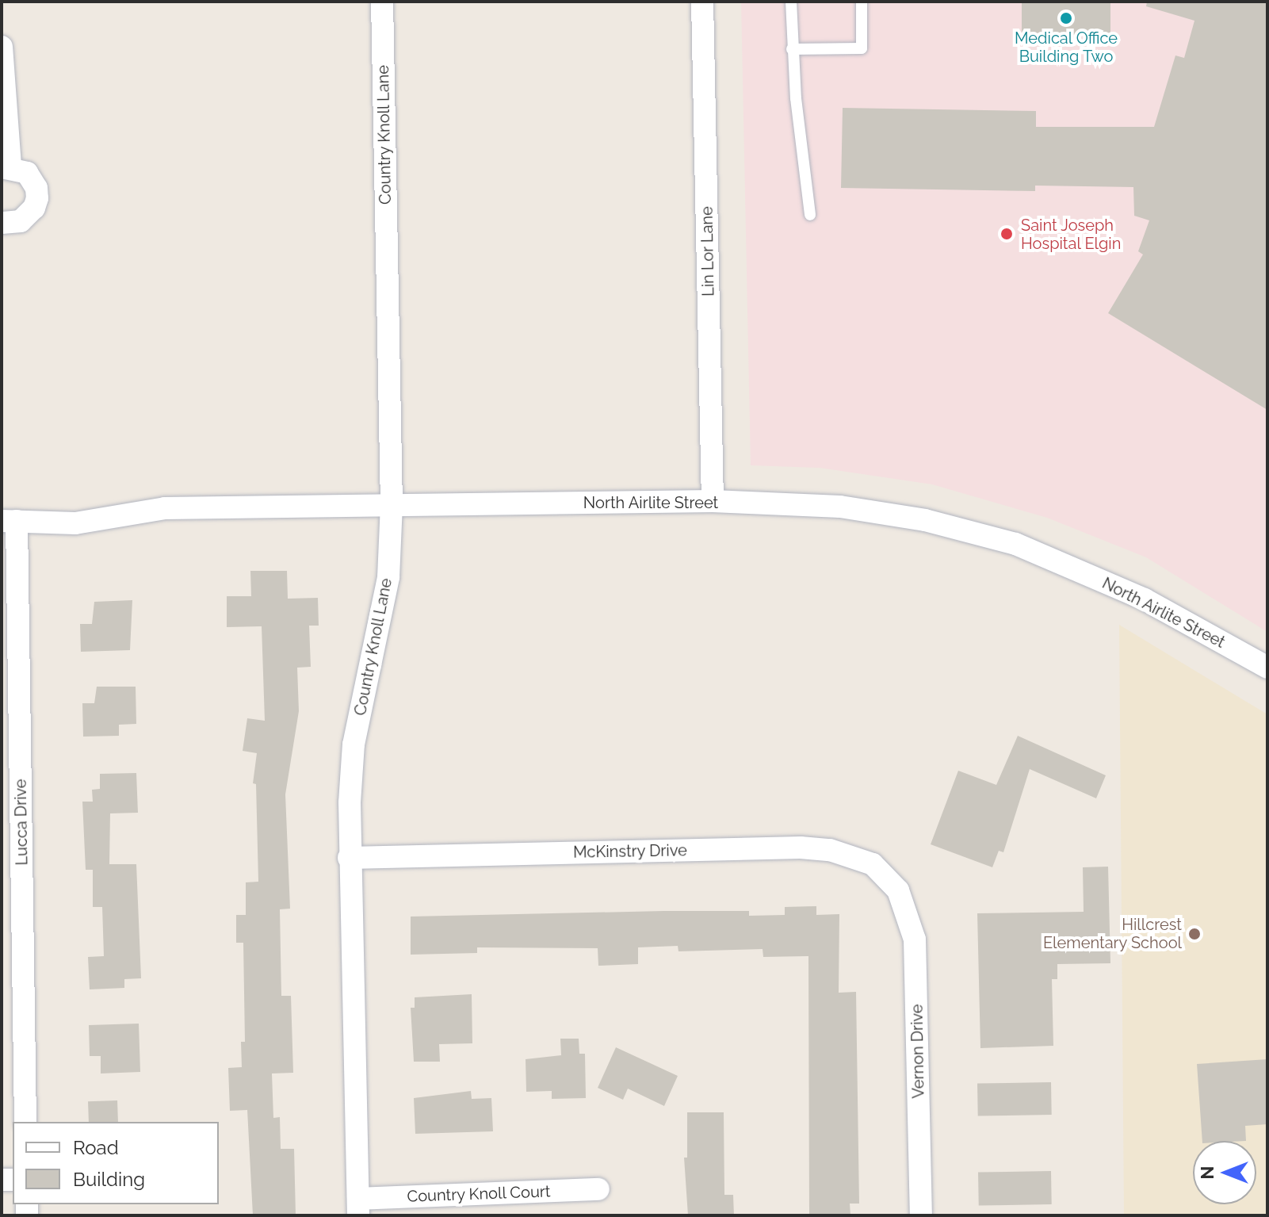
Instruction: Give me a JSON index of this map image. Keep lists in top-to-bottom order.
{
  "streets": {
    "street": [
      "Country Knoll Lane",
      "Lin Lor Lane",
      "North Airlite Street",
      "Lucca Drive",
      "McKinstry Drive",
      "Vernon Drive",
      "Country Knoll Court"
    ]
  },
  "crossings": [
    ["Country Knoll Lane", "North Airlite Street"],
    ["Country Knoll Lane", "McKinstry Drive"],
    ["Country Knoll Lane", "Country Knoll Court"],
    ["Lin Lor Lane", "North Airlite Street"],
    ["North Airlite Street", "Lucca Drive"],
    ["McKinstry Drive", "Vernon Drive"]
  ],
  "places": ["Medical Office Building Two", "Saint Joseph Hospital Elgin", "Hillcrest Elementary School"],
  "legend": ["Road", "Building"],
  "north": "left"
}
